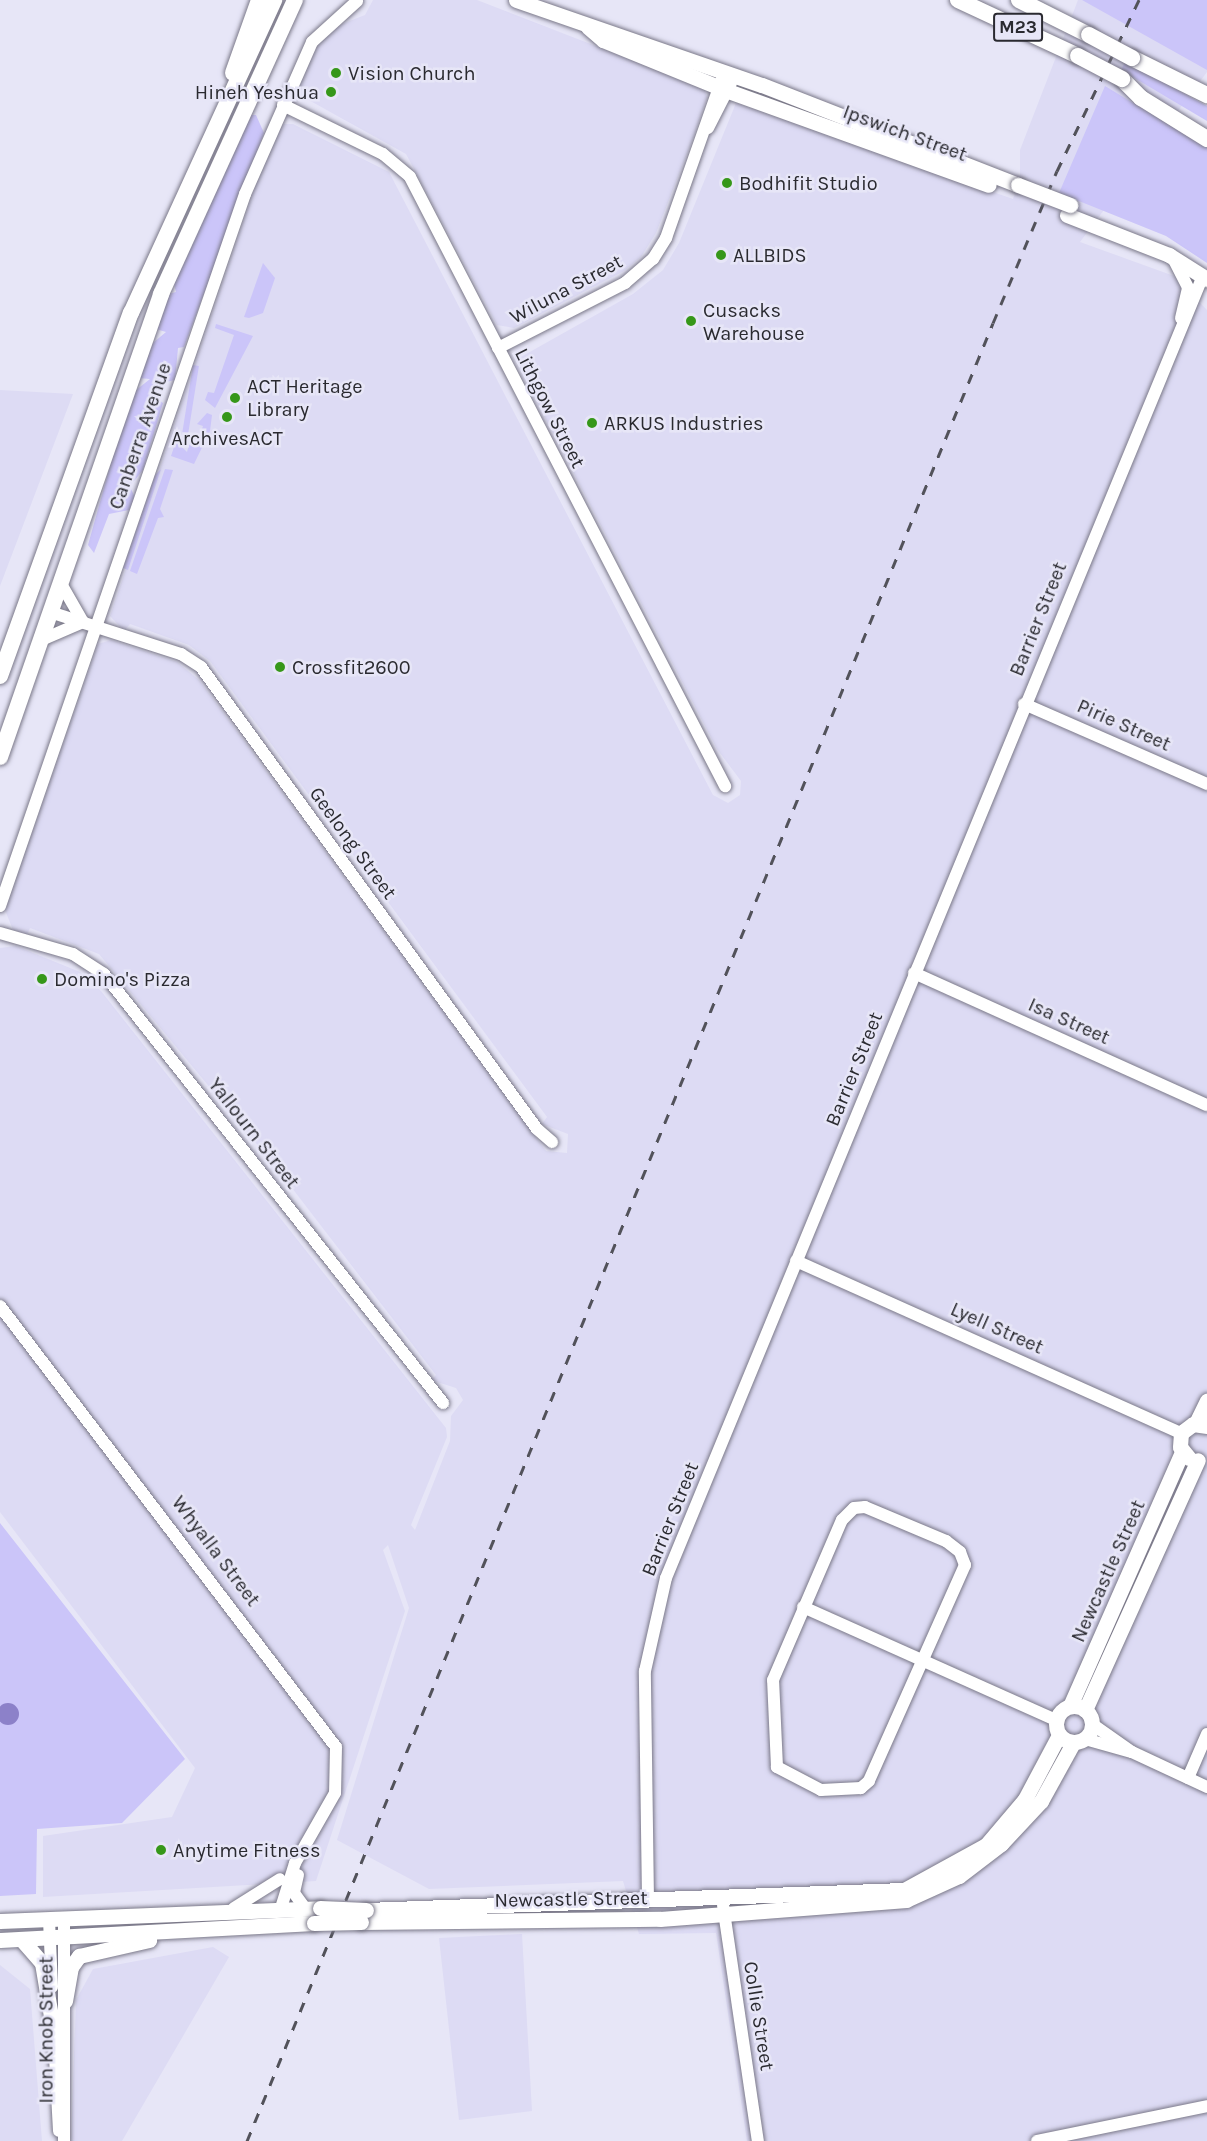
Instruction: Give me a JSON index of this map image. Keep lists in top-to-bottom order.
{
  "streets": {
    "highway": ["M23", "Canberra Avenue"],
    "main road": ["Ipswich Street", "Newcastle Street"],
    "street": [
      "Wiluna Street",
      "Lithgow Street",
      "Barrier Street",
      "Pirie Street",
      "Geelong Street",
      "Isa Street",
      "Yallourn Street",
      "Lyell Street",
      "Whyalla Street",
      "Collie Street",
      "Iron Knob Street"
    ]
  },
  "crossings": [
    ["Ipswich Street", "Wiluna Street"],
    ["Ipswich Street", "Barrier Street"],
    ["Wiluna Street", "Lithgow Street"],
    ["Lithgow Street", "Canberra Avenue"],
    ["Canberra Avenue", "Geelong Street"],
    ["Barrier Street", "Pirie Street"],
    ["Barrier Street", "Isa Street"],
    ["Barrier Street", "Lyell Street"],
    ["Barrier Street", "Newcastle Street"],
    ["Whyalla Street", "Newcastle Street"],
    ["Newcastle Street", "Collie Street"],
    ["Newcastle Street", "Iron Knob Street"]
  ],
  "places": [
    "Vision Church",
    "Hineh Yeshua",
    "Bodhifit Studio",
    "ALLBIDS",
    "Cusacks Warehouse",
    "ACT Heritage Library",
    "ArchivesACT",
    "ARKUS Industries",
    "Crossfit2600",
    "Domino's Pizza",
    "Anytime Fitness"
  ]
}
